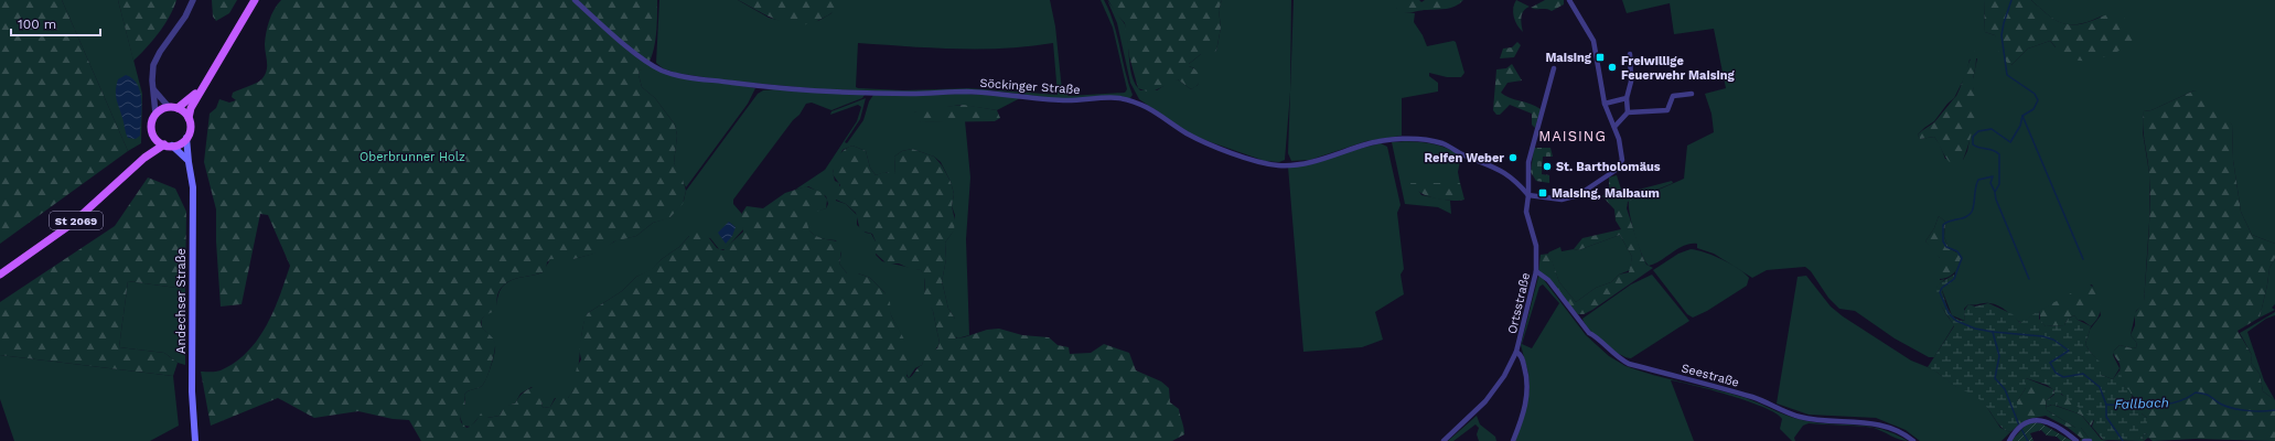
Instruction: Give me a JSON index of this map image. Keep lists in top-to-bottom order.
{
  "streets": {
    "main road": ["St 2069", "Andechser Straße"],
    "street": ["Söckinger Straße", "Ortsstraße", "Seestraße"]
  },
  "crossings": [
    ["Söckinger Straße", "Ortsstraße"],
    ["St 2069", "Andechser Straße"],
    ["Ortsstraße", "Seestraße"]
  ],
  "districts": ["MAISING"],
  "water": ["Fallbach"],
  "parks": ["Oberbrunner Holz"],
  "places": {
    "transit": ["Maising", "Maising, Maibaum"],
    "other": ["Freiwillige Feuerwehr Maising", "Reifen Weber", "St. Bartholomäus"]
  },
  "scale_bar": "100 m"
}
